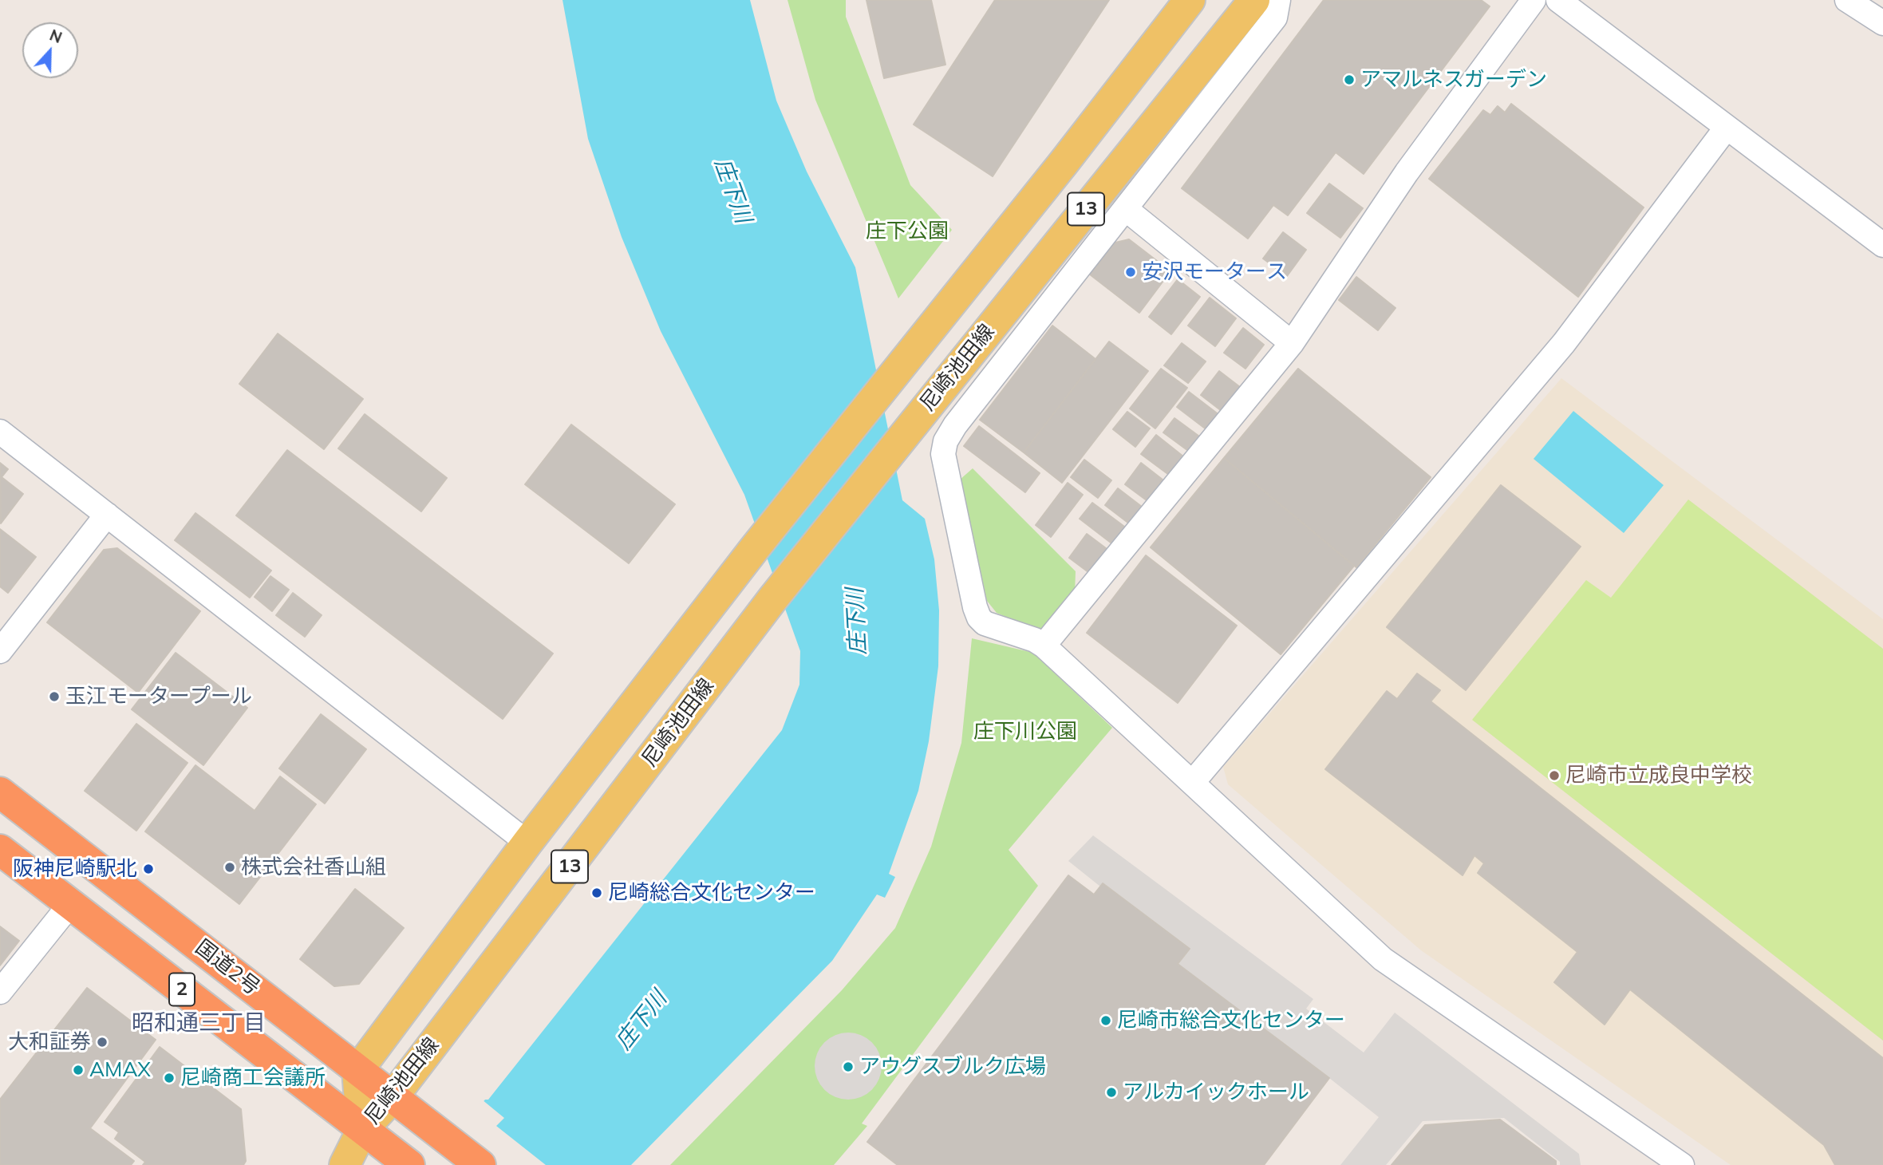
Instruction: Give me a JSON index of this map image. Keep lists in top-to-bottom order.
{
  "streets": {
    "highway": ["国道2号", "2"],
    "main road": ["13", "尼崎池田線"]
  },
  "crossings": [
    ["尼崎池田線", "国道2号"],
    ["尼崎池田線", "2"]
  ],
  "districts": ["昭和通三丁目"],
  "water": ["庄下川"],
  "parks": ["庄下公園", "庄下川公園"],
  "places": [
    "アマルネスガーデン",
    "安沢モータース",
    "玉江モータープール",
    "尼崎市立成良中学校",
    "株式会社香山組",
    "阪神尼崎駅北",
    "尼崎総合文化センター",
    "尼崎市総合文化センター",
    "大和証券",
    "アウグスブルク広場",
    "AMAX",
    "尼崎商工会議所",
    "アルカイックホール"
  ],
  "north": "top"
}
